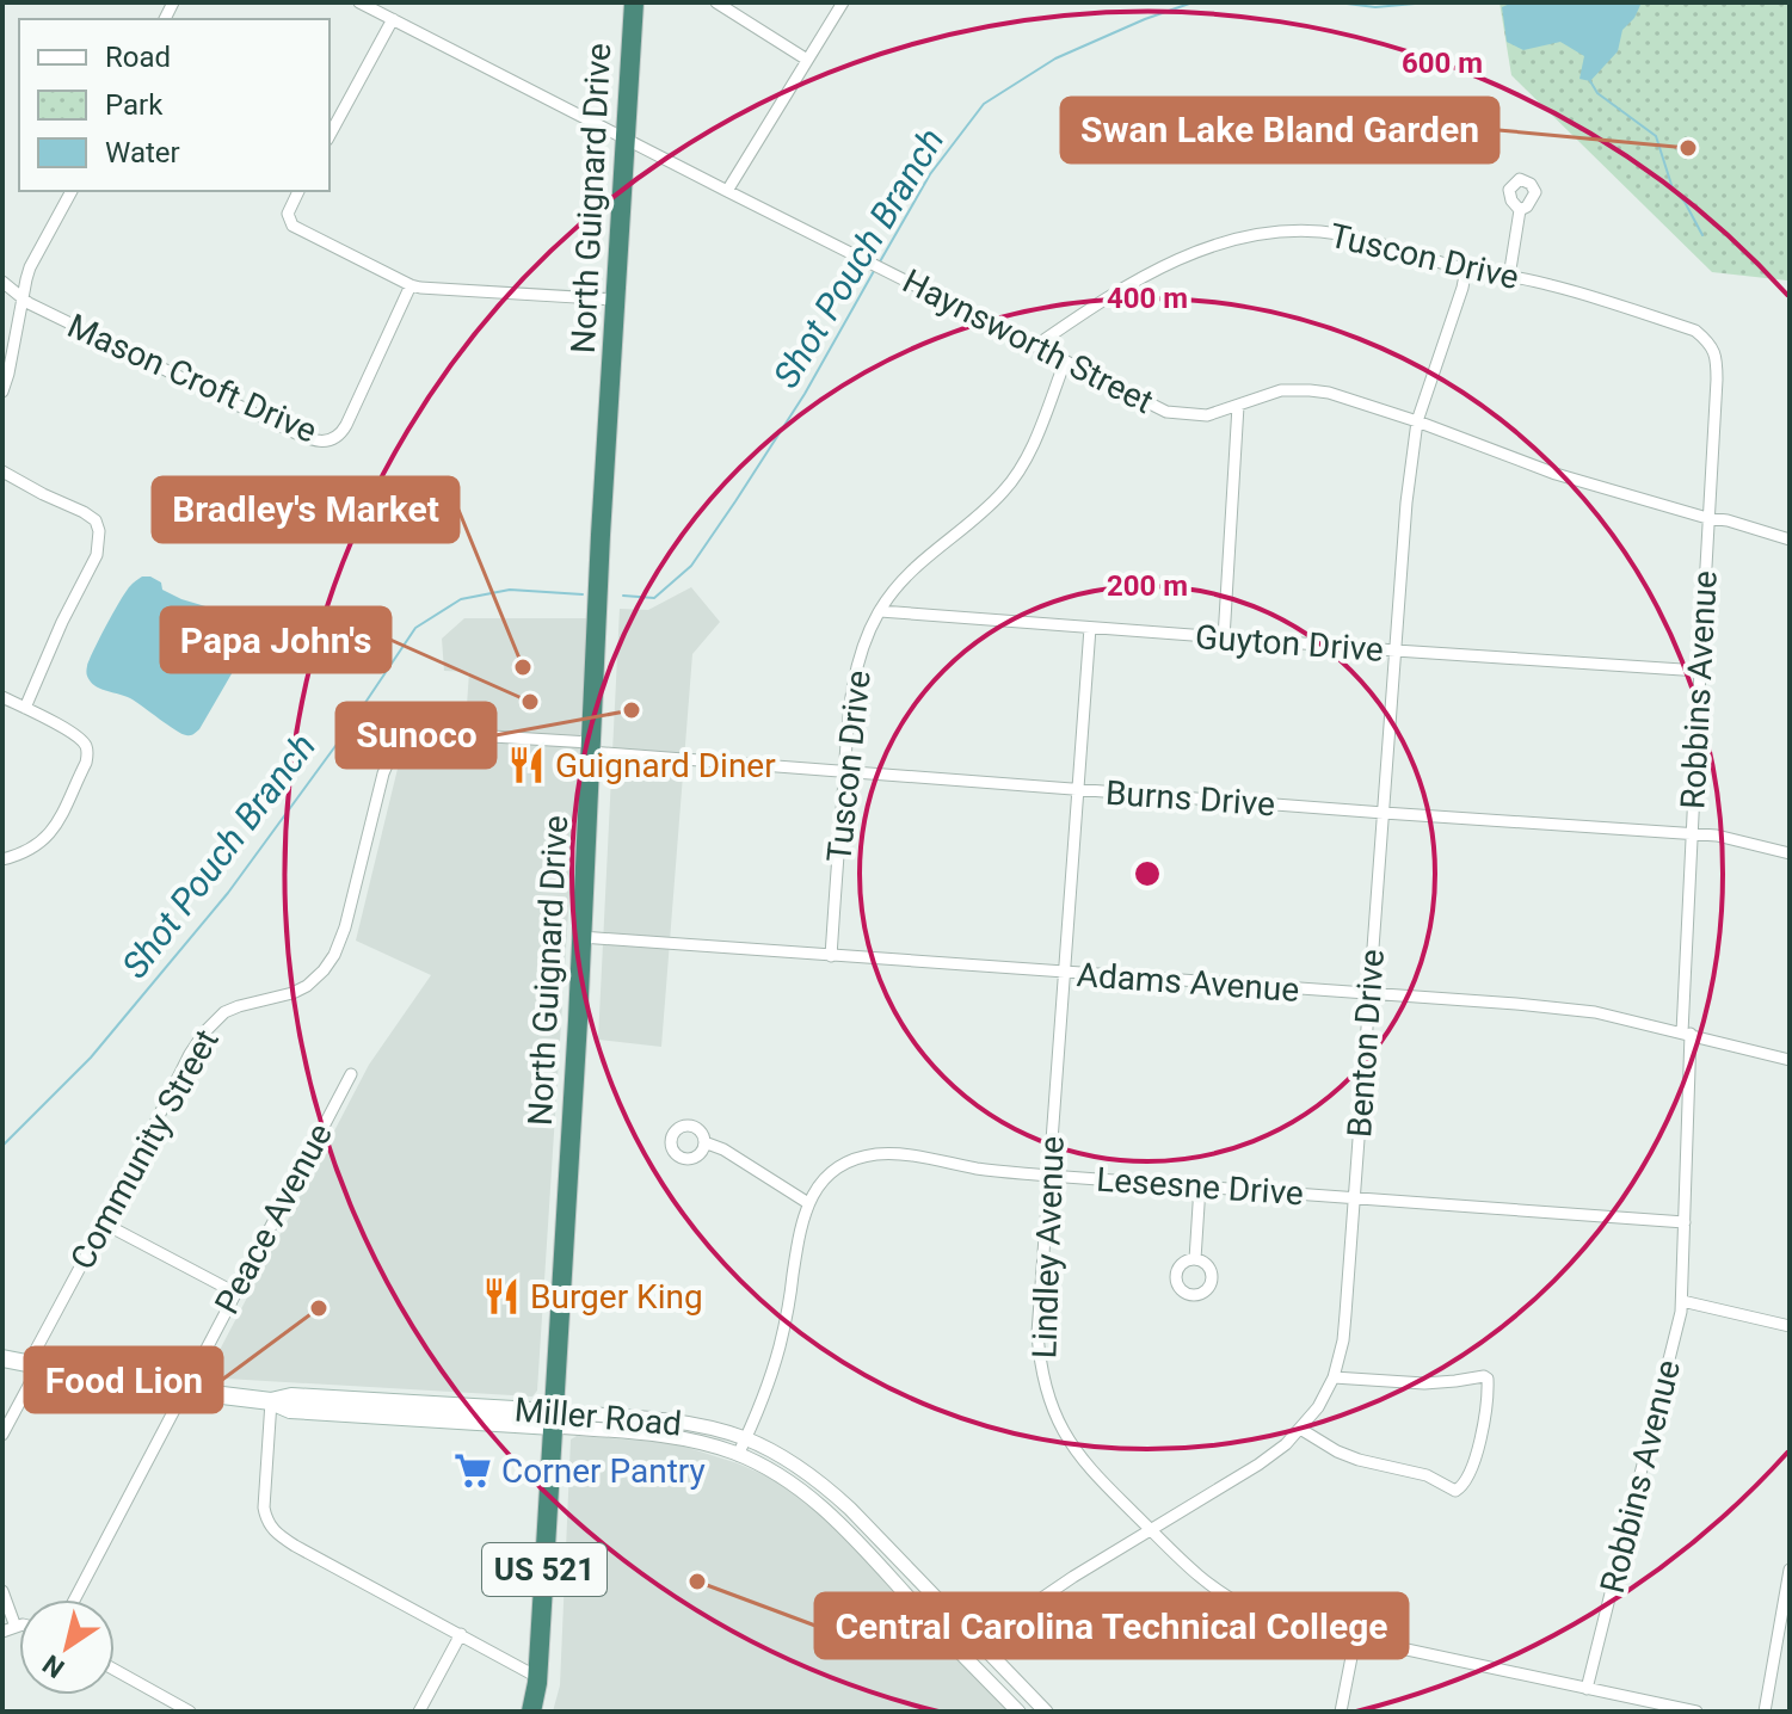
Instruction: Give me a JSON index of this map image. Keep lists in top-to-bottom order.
{
  "streets": {
    "highway": ["North Guignard Drive", "US 521"],
    "main road": ["Miller Road"],
    "street": [
      "Tuscon Drive",
      "Haynsworth Street",
      "Mason Croft Drive",
      "Guyton Drive",
      "Robbins Avenue",
      "Burns Drive",
      "Adams Avenue",
      "Benton Drive",
      "Community Street",
      "Lesesne Drive",
      "Peace Avenue",
      "Lindley Avenue"
    ]
  },
  "crossings": [
    ["North Guignard Drive", "Haynsworth Street"],
    ["North Guignard Drive", "Burns Drive"],
    ["North Guignard Drive", "Adams Avenue"],
    ["North Guignard Drive", "Community Street"],
    ["North Guignard Drive", "Miller Road"],
    ["Tuscon Drive", "Haynsworth Street"],
    ["Tuscon Drive", "Guyton Drive"],
    ["Tuscon Drive", "Robbins Avenue"],
    ["Tuscon Drive", "Burns Drive"],
    ["Tuscon Drive", "Adams Avenue"],
    ["Tuscon Drive", "Benton Drive"],
    ["Haynsworth Street", "Robbins Avenue"],
    ["Haynsworth Street", "Benton Drive"],
    ["Guyton Drive", "Robbins Avenue"],
    ["Guyton Drive", "Benton Drive"],
    ["Guyton Drive", "Lindley Avenue"],
    ["Robbins Avenue", "Burns Drive"],
    ["Robbins Avenue", "Adams Avenue"],
    ["Robbins Avenue", "Lesesne Drive"],
    ["Robbins Avenue", "Lindley Avenue"],
    ["Burns Drive", "Benton Drive"],
    ["Burns Drive", "Community Street"],
    ["Burns Drive", "Lindley Avenue"],
    ["Adams Avenue", "Benton Drive"],
    ["Adams Avenue", "Lindley Avenue"],
    ["Benton Drive", "Lesesne Drive"],
    ["Benton Drive", "Lindley Avenue"],
    ["Benton Drive", "Miller Road"],
    ["Community Street", "Miller Road"],
    ["Lesesne Drive", "Lindley Avenue"],
    ["Lesesne Drive", "Miller Road"],
    ["Peace Avenue", "Miller Road"]
  ],
  "water": ["Shot Pouch Branch"],
  "places": {
    "other": [
      "Swan Lake Bland Garden",
      "Bradley's Market",
      "Papa John's",
      "Sunoco",
      "Food Lion",
      "Central Carolina Technical College"
    ],
    "restaurant": ["Guignard Diner", "Burger King"],
    "supermarket": ["Corner Pantry"]
  },
  "legend": ["Road", "Park", "Water"],
  "north": "bottom left",
  "rings": ["600 m", "400 m", "200 m"]
}
